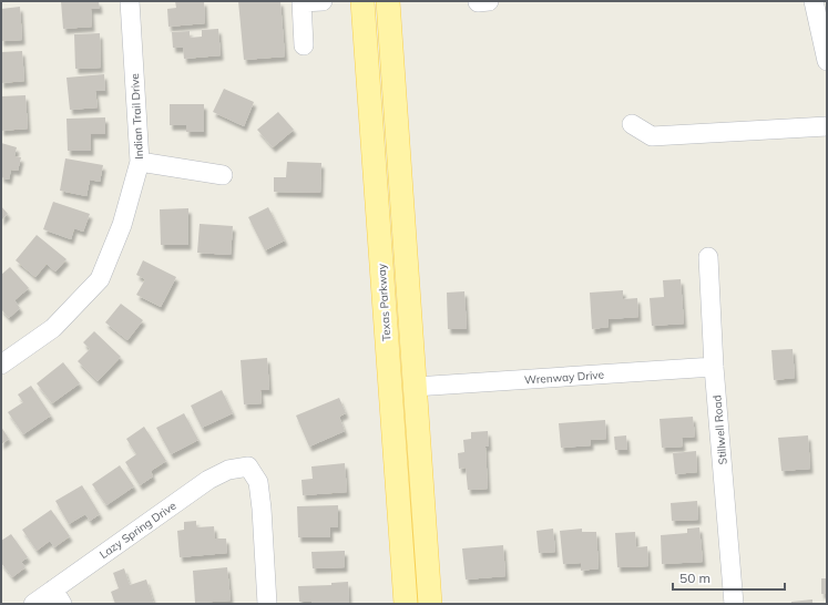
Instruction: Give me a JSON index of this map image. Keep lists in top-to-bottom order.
{
  "streets": {
    "main road": ["Texas Parkway"],
    "street": [
      "Indian Trail Drive",
      "Wrenway Drive",
      "Stillwell Road",
      "Lazy Spring Drive"
    ]
  },
  "crossings": [
    ["Wrenway Drive", "Stillwell Road"]
  ],
  "scale_bar": "50 m"
}
